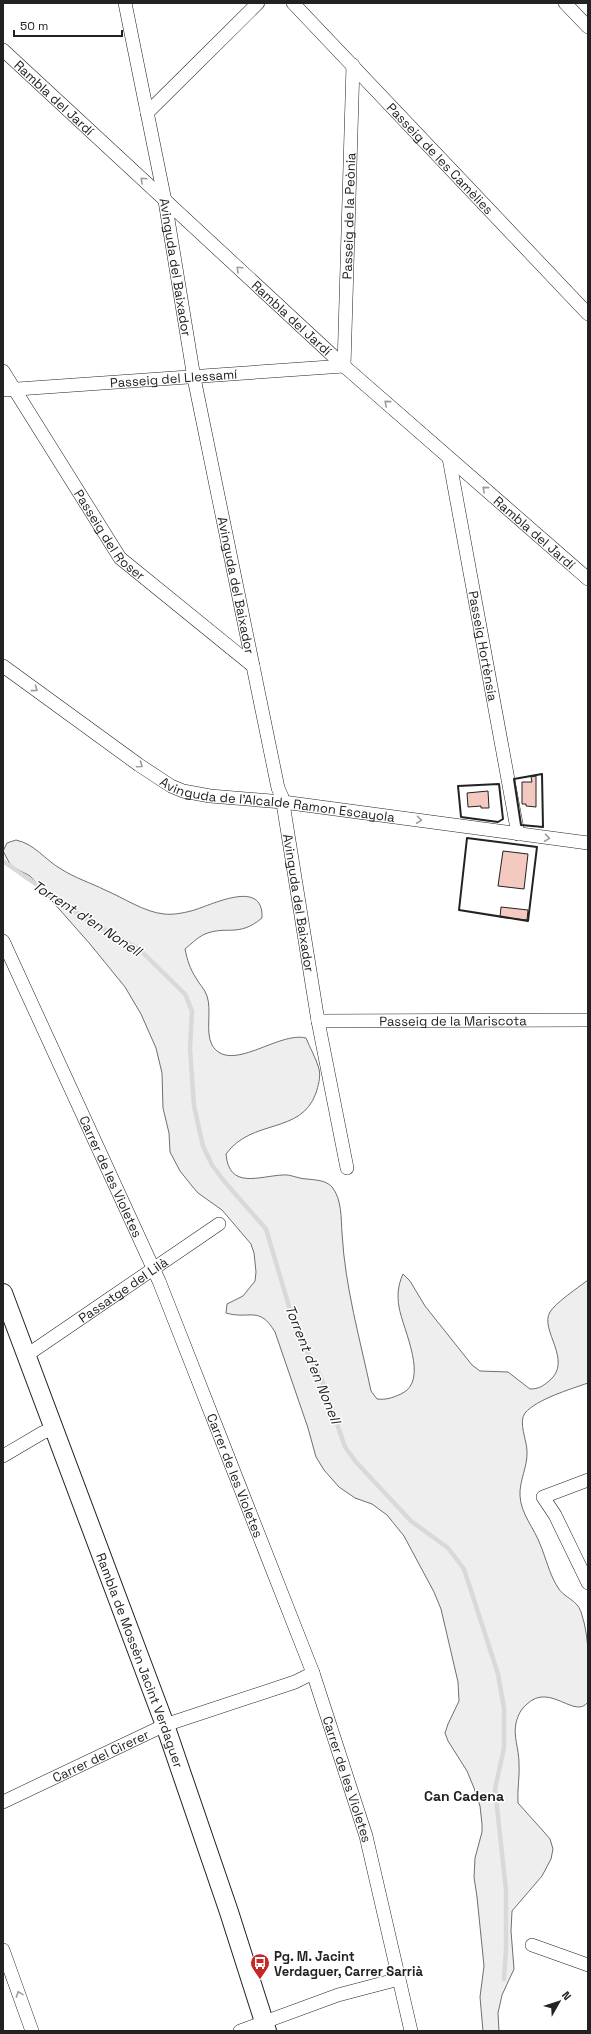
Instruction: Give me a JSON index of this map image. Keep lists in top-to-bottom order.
{
  "streets": {
    "street": [
      "Rambla del Jardí",
      "Passeig de les Camèlies",
      "Passeig de la Peònia",
      "Avinguda del Baixador",
      "Passeig del Llessamí",
      "Passeig del Roser",
      "Passeig Hortènsia",
      "Avinguda de l'Alcalde Ramon Escayola",
      "Passeig de la Mariscota",
      "Carrer de les Violetes",
      "Passatge del Lilà",
      "Rambla de Mossèn Jacint Verdaguer",
      "Carrer del Cirerer"
    ]
  },
  "crossings": [
    ["Rambla del Jardí", "Passeig de la Peònia"],
    ["Rambla del Jardí", "Avinguda del Baixador"],
    ["Rambla del Jardí", "Passeig del Llessamí"],
    ["Rambla del Jardí", "Passeig Hortènsia"],
    ["Passeig de les Camèlies", "Passeig de la Peònia"],
    ["Passeig de la Peònia", "Passeig del Llessamí"],
    ["Avinguda del Baixador", "Passeig del Llessamí"],
    ["Avinguda del Baixador", "Passeig del Roser"],
    ["Avinguda del Baixador", "Avinguda de l'Alcalde Ramon Escayola"],
    ["Avinguda del Baixador", "Passeig de la Mariscota"],
    ["Passeig del Llessamí", "Passeig del Roser"],
    ["Passeig Hortènsia", "Avinguda de l'Alcalde Ramon Escayola"],
    ["Carrer de les Violetes", "Passatge del Lilà"],
    ["Carrer de les Violetes", "Carrer del Cirerer"],
    ["Passatge del Lilà", "Rambla de Mossèn Jacint Verdaguer"],
    ["Rambla de Mossèn Jacint Verdaguer", "Carrer del Cirerer"]
  ],
  "one_way": ["Rambla del Jardí", "Avinguda de l'Alcalde Ramon Escayola"],
  "districts": ["Can Cadena"],
  "water": ["Torrent d'en Nonell"],
  "places": {
    "bus stop": ["Pg. M. Jacint Verdaguer, Carrer Sarrià"]
  },
  "scale_bar": "50 m",
  "north": "top right"
}
